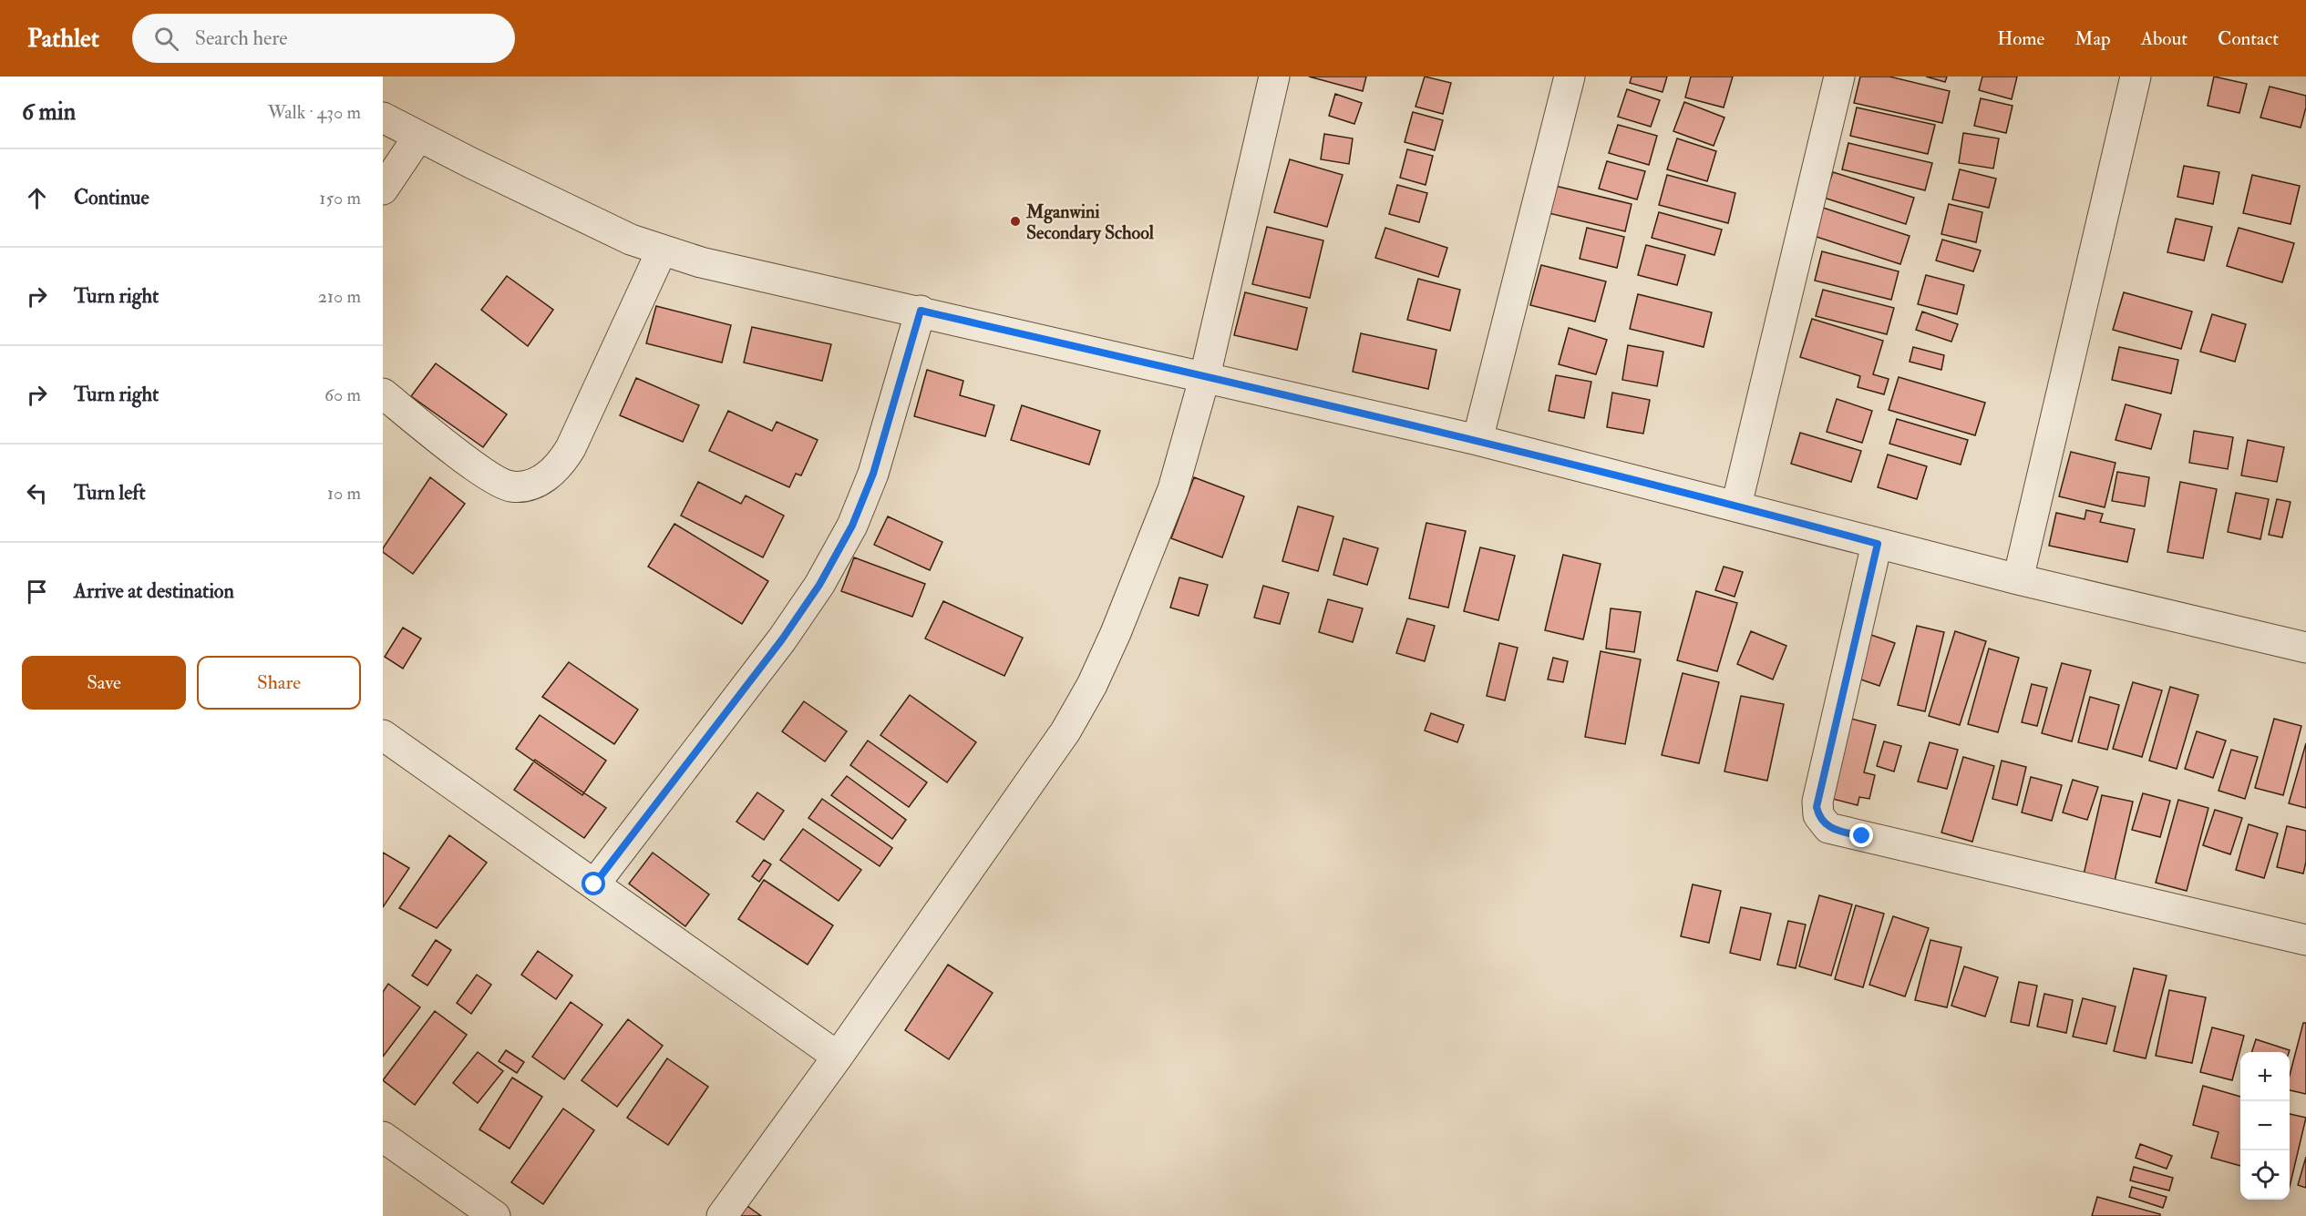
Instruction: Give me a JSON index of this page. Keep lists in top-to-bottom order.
{
  "places": ["Mganwini Secondary School"],
  "page": {
    "header": "Pathlet",
    "search": "Search here",
    "nav": [
      "Home",
      "Map",
      "About",
      "Contact"
    ],
    "heading": ["6 min", "Walk · 430 m"],
    "list": [
      ["Continue", "150 m"],
      ["Turn right", "210 m"],
      ["Turn right", "60 m"],
      ["Turn left", "10 m"],
      "Arrive at destination"
    ],
    "buttons": ["Save", "Share"],
    "map_buttons": ["+", "−"]
  }
}
